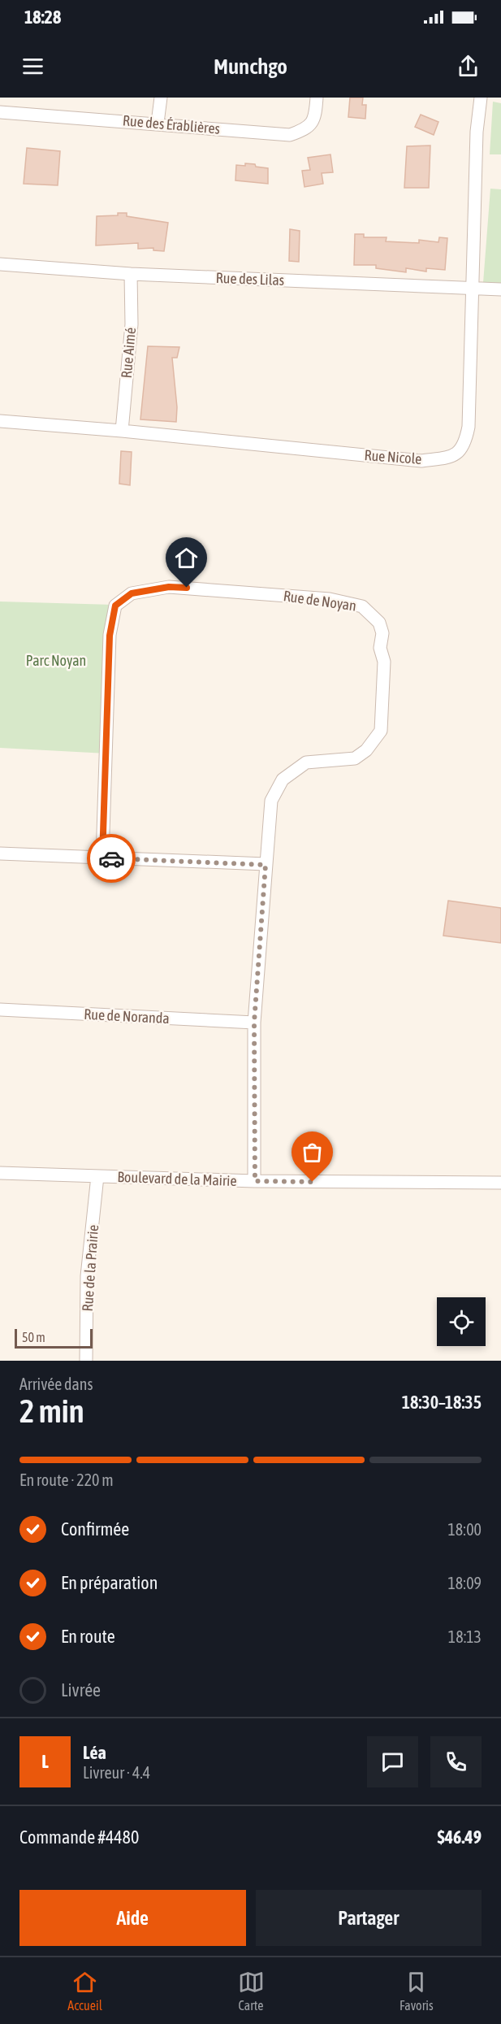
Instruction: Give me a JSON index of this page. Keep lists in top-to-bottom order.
{
  "streets": {
    "street": [
      "Rue des Érablières",
      "Rue des Lilas",
      "Rue Aimé",
      "Rue Nicole",
      "Rue de Noyan",
      "Rue de Noranda",
      "Boulevard de la Mairie",
      "Rue de la Prairie"
    ]
  },
  "crossings": [
    ["Rue des Lilas", "Rue Aimé"],
    ["Rue des Lilas", "Rue Nicole"],
    ["Rue Aimé", "Rue Nicole"],
    ["Rue de Noyan", "Rue de Noranda"],
    ["Rue de Noyan", "Boulevard de la Mairie"],
    ["Boulevard de la Mairie", "Rue de la Prairie"]
  ],
  "parks": ["Parc Noyan"],
  "scale_bar": "50 m",
  "page": {
    "status": "18:28",
    "header": "Munchgo",
    "scale": "50 m",
    "heading": ["2 min", "Arrivée dans", "18:30–18:35"],
    "panel": [
      "Léa",
      "Livreur · 4.4",
      "Commande #4480",
      "$46.49"
    ],
    "bar": "En route · 220 m",
    "list": [
      ["Confirmée", "18:00"],
      ["En préparation", "18:09"],
      ["En route", "18:13"],
      "Livrée"
    ],
    "round": "L",
    "buttons": ["Aide", "Partager"],
    "tabs": ["Accueil", "Carte", "Favoris"]
  }
}
